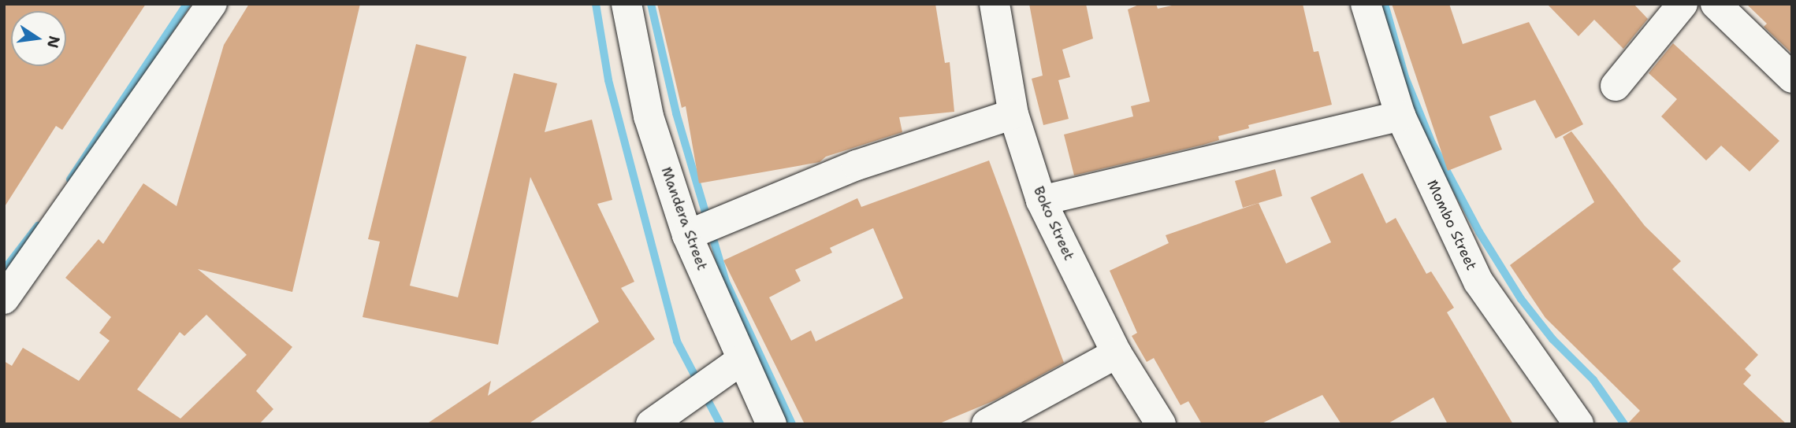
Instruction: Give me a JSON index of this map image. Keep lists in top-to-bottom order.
{
  "streets": {
    "street": ["Mandera Street", "Boko Street", "Mombo Street"]
  },
  "north": "right"
}
